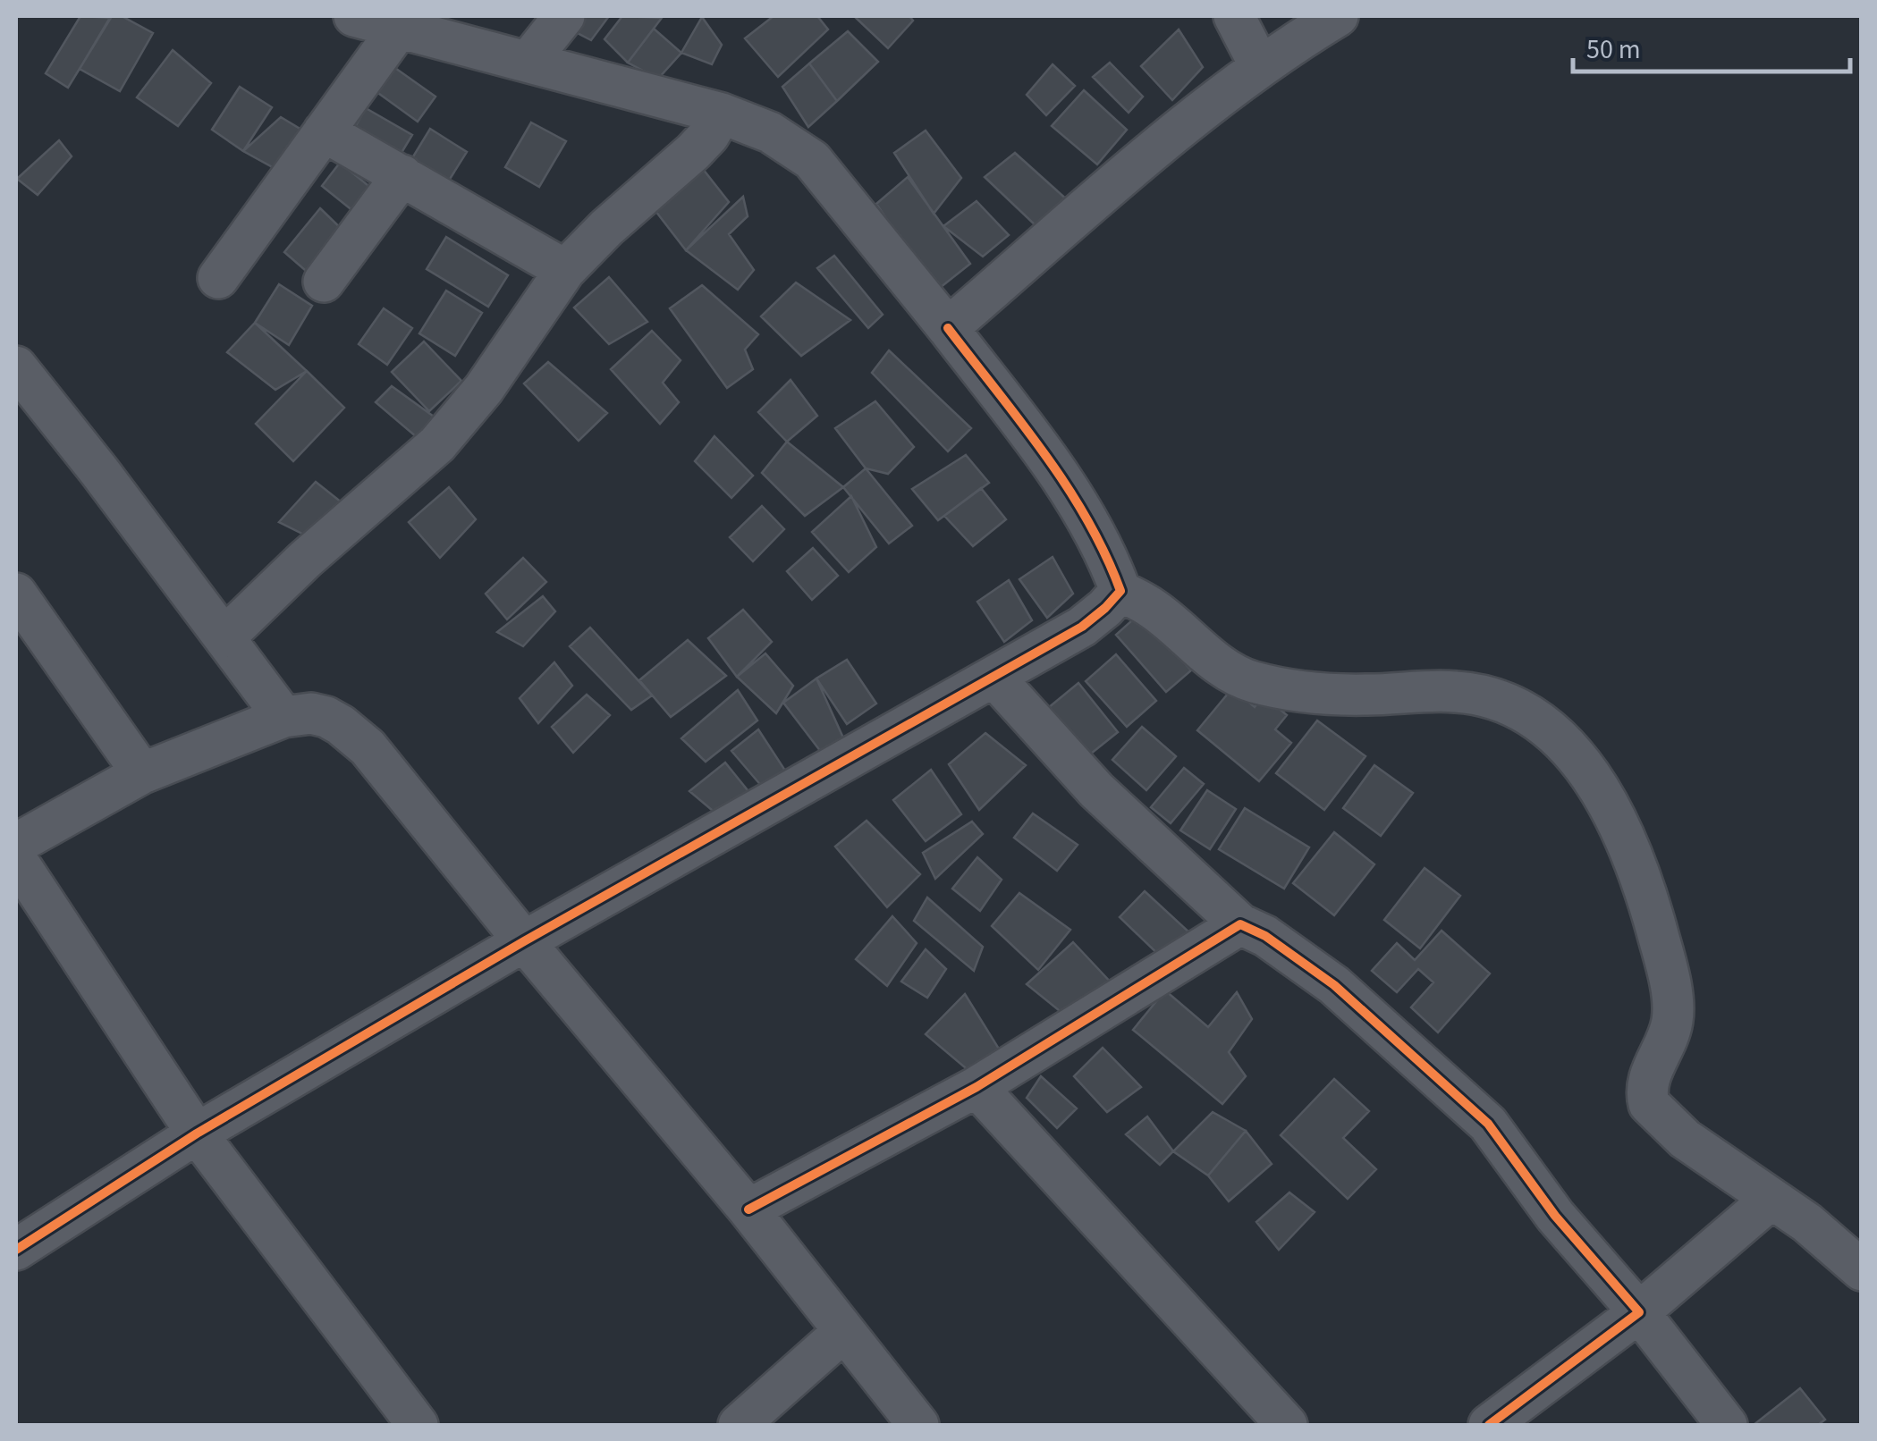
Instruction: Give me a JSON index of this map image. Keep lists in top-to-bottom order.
{
  "scale_bar": "50 m"
}
